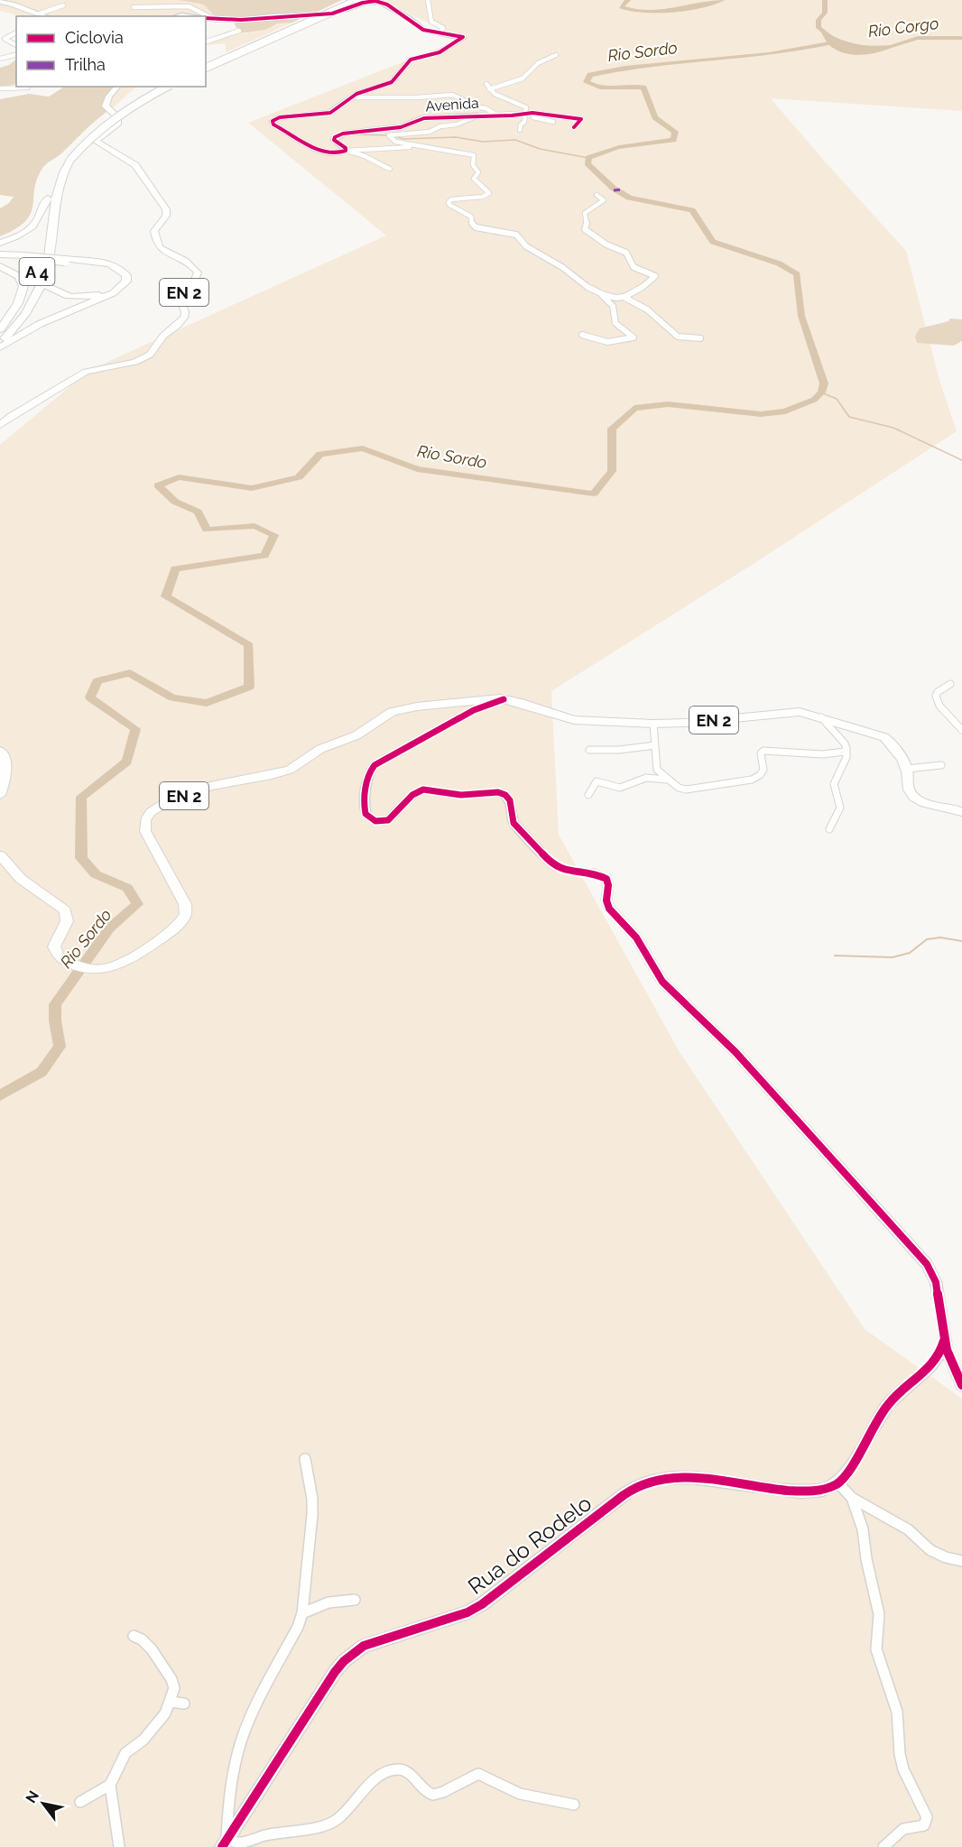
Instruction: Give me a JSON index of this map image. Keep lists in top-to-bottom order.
{
  "streets": {
    "highway": ["A 4"],
    "main road": ["EN 2"],
    "street": ["Avenida", "Rua do Rodelo"]
  },
  "water": ["Rio Corgo", "Rio Sordo"],
  "legend": ["Ciclovia", "Trilha"],
  "north": "top left"
}
